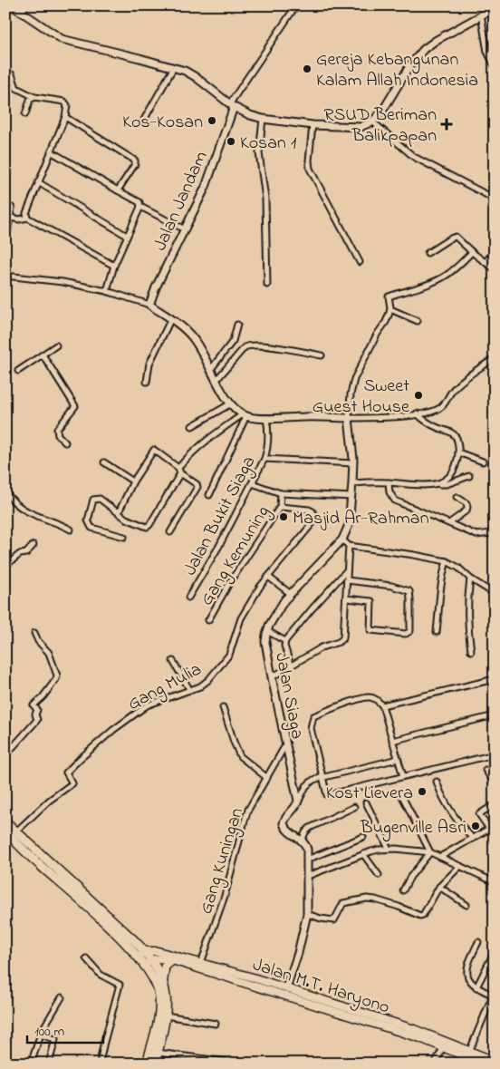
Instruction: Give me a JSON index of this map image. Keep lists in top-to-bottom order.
{
  "streets": {
    "main road": ["Jalan M.T. Haryono"],
    "street": [
      "Jalan Jandam",
      "Jalan Bukit Siaga",
      "Gang Kemuning",
      "Gang Mulia",
      "Jalan Siaga",
      "Gang Kuningan"
    ]
  },
  "crossings": [
    ["Gang Kemuning", "Gang Mulia"],
    ["Gang Kemuning", "Jalan Siaga"],
    ["Jalan Siaga", "Gang Kuningan"],
    ["Gang Kuningan", "Jalan M.T. Haryono"]
  ],
  "places": {
    "other": [
      "Gereja Kebangunan Kalam Allah Indonesia",
      "Kos-Kosan",
      "Kosan 1",
      "Sweet Guest House",
      "Masjid Ar-Rahman",
      "Kost Lievera",
      "Bugenville Asri"
    ],
    "health": ["RSUD Beriman Balikpapan"]
  },
  "scale_bar": "100 m"
}
